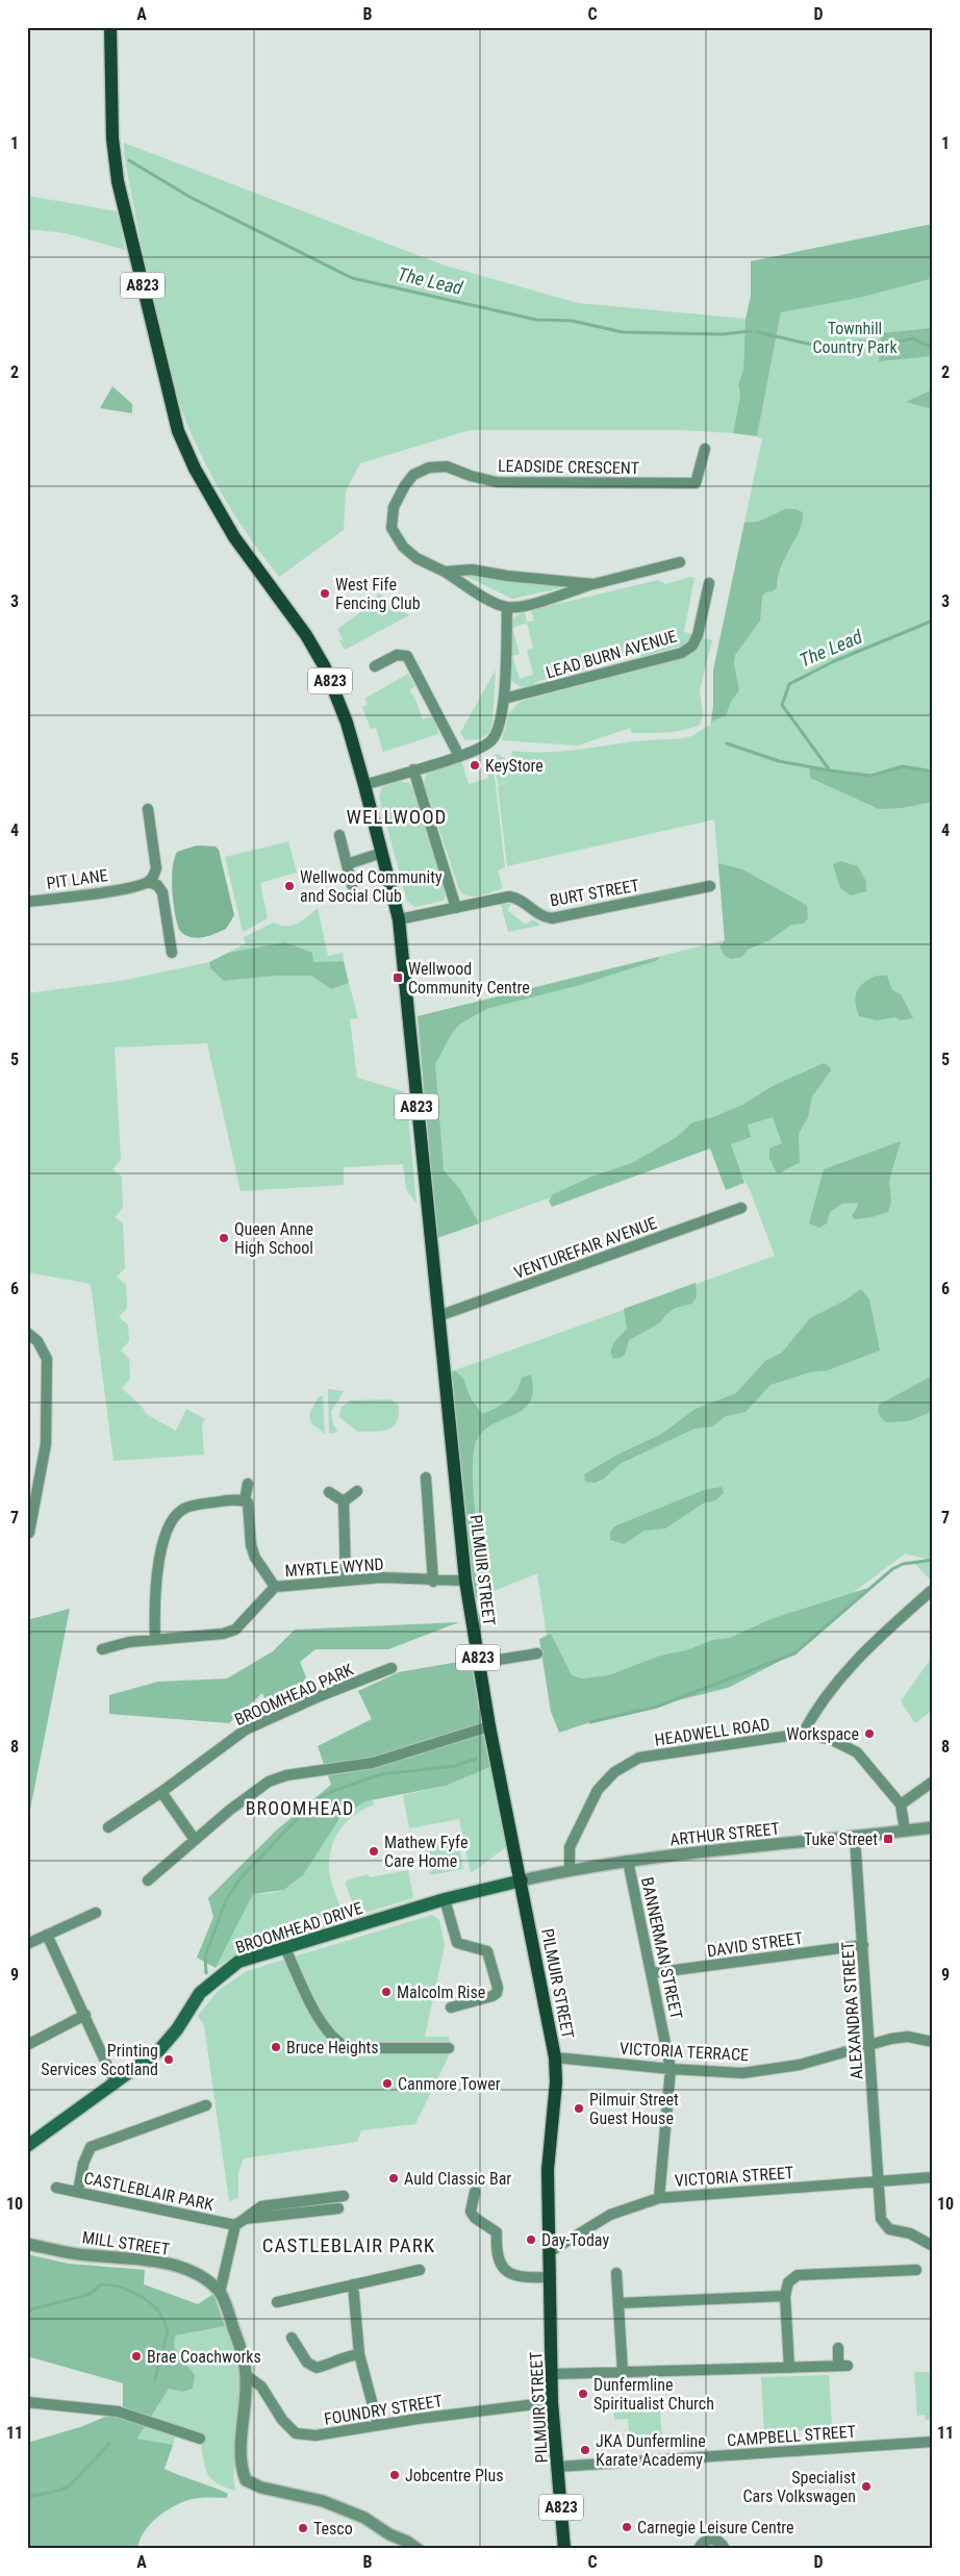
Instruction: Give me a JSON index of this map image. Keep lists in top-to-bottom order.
{
  "streets": {
    "main road": ["A823", "PILMUIR STREET", "BROOMHEAD DRIVE"],
    "street": [
      "LEADSIDE CRESCENT",
      "LEAD BURN AVENUE",
      "PIT LANE",
      "BURT STREET",
      "VENTUREFAIR AVENUE",
      "MYRTLE WYND",
      "BROOMHEAD PARK",
      "HEADWELL ROAD",
      "ARTHUR STREET",
      "DAVID STREET",
      "BANNERMAN STREET",
      "ALEXANDRA STREET",
      "VICTORIA TERRACE",
      "VICTORIA STREET",
      "CASTLEBLAIR PARK",
      "MILL STREET",
      "FOUNDRY STREET",
      "CAMPBELL STREET"
    ]
  },
  "crossings": [
    ["A823", "BURT STREET"],
    ["A823", "VENTUREFAIR AVENUE"],
    ["A823", "PILMUIR STREET"],
    ["VENTUREFAIR AVENUE", "PILMUIR STREET"],
    ["MYRTLE WYND", "PILMUIR STREET"],
    ["PILMUIR STREET", "ARTHUR STREET"],
    ["PILMUIR STREET", "BROOMHEAD DRIVE"],
    ["PILMUIR STREET", "VICTORIA TERRACE"],
    ["PILMUIR STREET", "VICTORIA STREET"],
    ["PILMUIR STREET", "FOUNDRY STREET"],
    ["PILMUIR STREET", "CAMPBELL STREET"],
    ["HEADWELL ROAD", "ARTHUR STREET"],
    ["ARTHUR STREET", "BROOMHEAD DRIVE"],
    ["ARTHUR STREET", "BANNERMAN STREET"],
    ["ARTHUR STREET", "ALEXANDRA STREET"],
    ["DAVID STREET", "BANNERMAN STREET"],
    ["DAVID STREET", "ALEXANDRA STREET"],
    ["BANNERMAN STREET", "VICTORIA TERRACE"],
    ["BANNERMAN STREET", "VICTORIA STREET"],
    ["ALEXANDRA STREET", "VICTORIA TERRACE"],
    ["ALEXANDRA STREET", "VICTORIA STREET"],
    ["MILL STREET", "FOUNDRY STREET"]
  ],
  "districts": ["WELLWOOD", "BROOMHEAD", "CASTLEBLAIR PARK"],
  "water": ["The Lead"],
  "parks": ["Townhill Country Park"],
  "places": {
    "other": [
      "West Fife Fencing Club",
      "KeyStore",
      "Wellwood Community and Social Club",
      "Queen Anne High School",
      "Workspace",
      "Mathew Fyfe Care Home",
      "Malcolm Rise",
      "Bruce Heights",
      "Printing Services Scotland",
      "Canmore Tower",
      "Pilmuir Street Guest House",
      "Auld Classic Bar",
      "Day-Today",
      "Brae Coachworks",
      "Dunfermline Spiritualist Church",
      "JKA Dunfermline Karate Academy",
      "Jobcentre Plus",
      "Specialist Cars Volkswagen",
      "Carnegie Leisure Centre",
      "Tesco"
    ],
    "transit": ["Wellwood Community Centre", "Tuke Street"]
  },
  "grid": {
    "columns": [
      "A",
      "B",
      "C",
      "D"
    ],
    "rows": [
      "1",
      "2",
      "3",
      "4",
      "5",
      "6",
      "7",
      "8",
      "9",
      "10",
      "11"
    ]
  }
}
